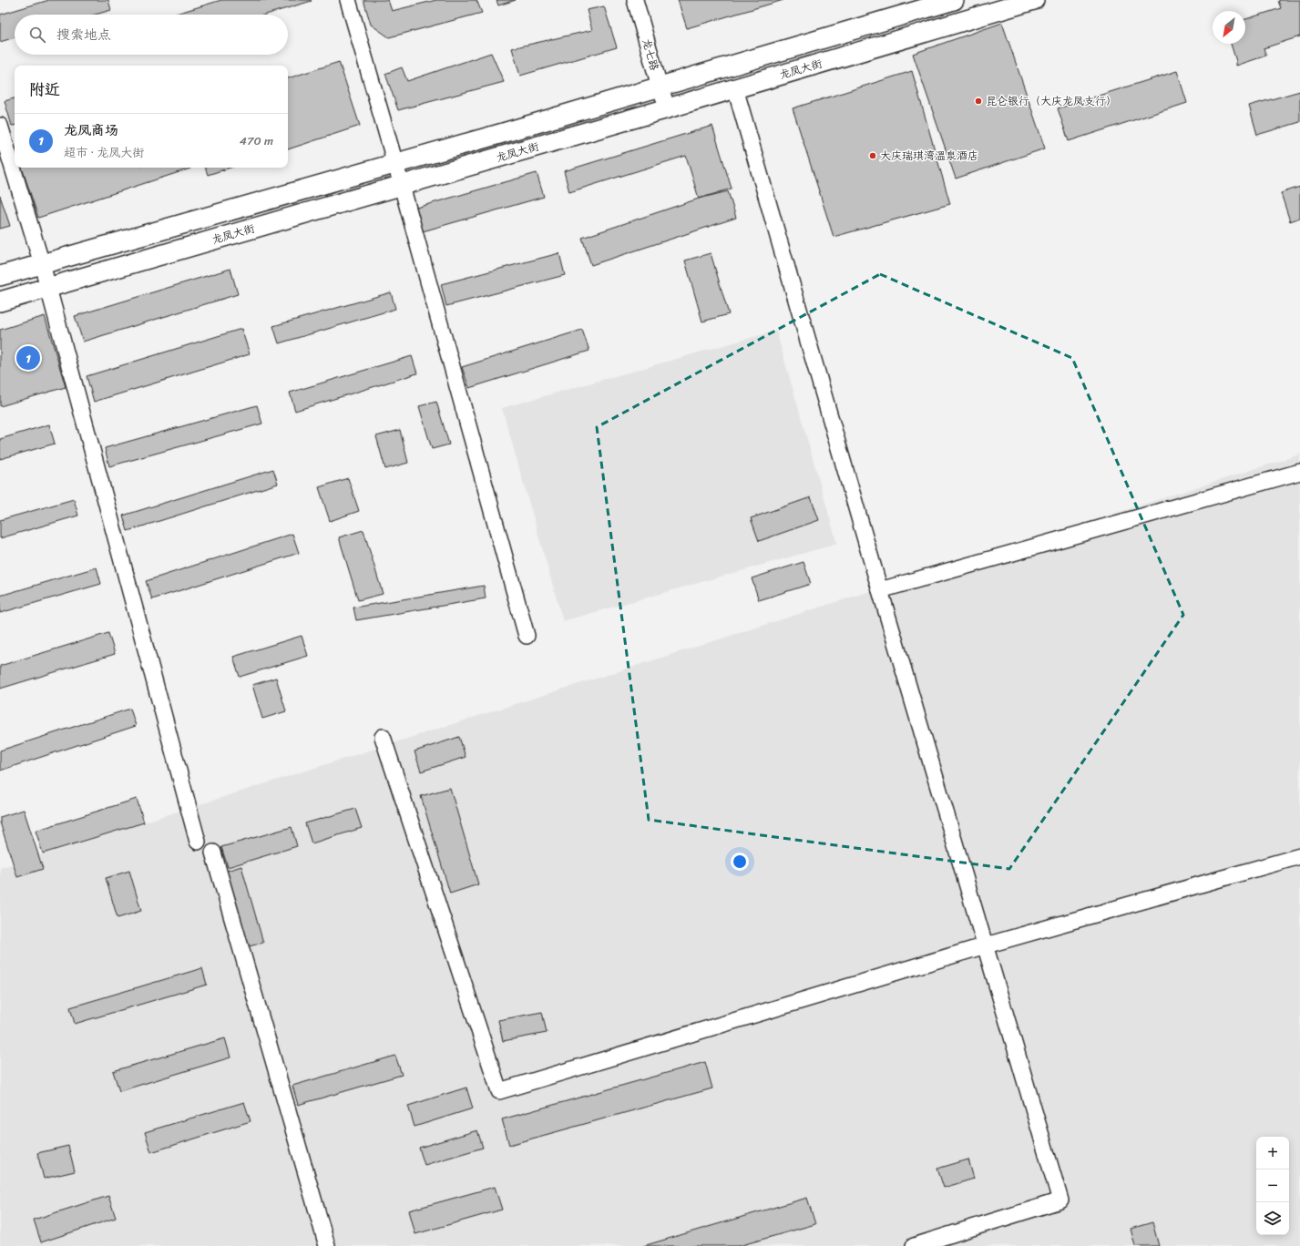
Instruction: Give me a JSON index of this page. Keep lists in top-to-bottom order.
{
  "streets": {
    "main road": ["龙凤大街"],
    "street": ["龙七路"]
  },
  "crossings": [
    ["龙七路", "龙凤大街"]
  ],
  "places": ["昆仑银行（大庆龙凤支行）", "大庆瑞琪湾温泉酒店"],
  "north": "bottom left",
  "page": {
    "search": "搜索地点",
    "heading": "附近",
    "list": [
      {
        "mark": "1",
        "name": "龙凤商场",
        "note": "超市 · 龙凤大街",
        "value": "470 m"
      }
    ],
    "pins": "1",
    "map_buttons": ["+", "−"]
  }
}
